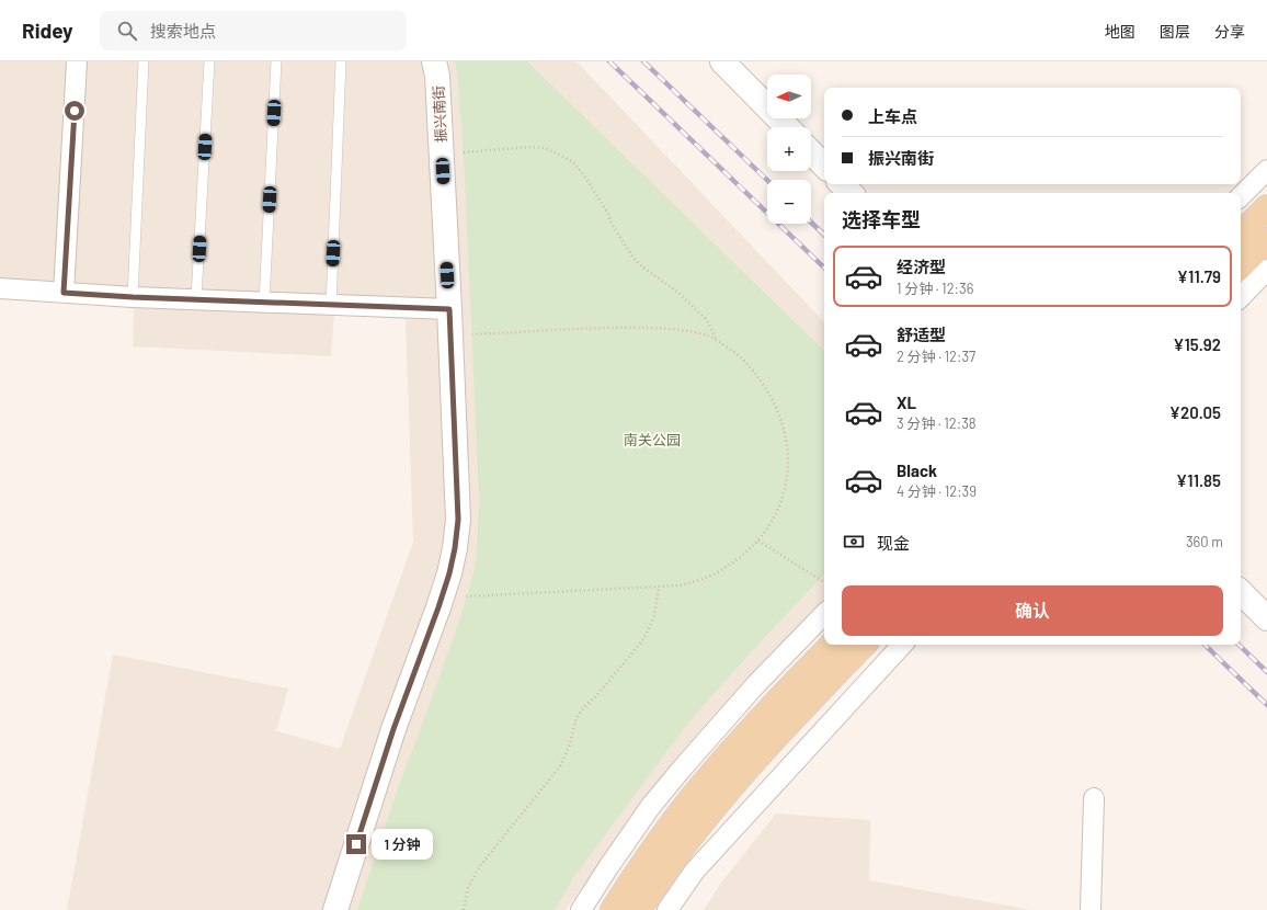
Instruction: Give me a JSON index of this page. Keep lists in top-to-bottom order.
{
  "streets": {
    "street": ["振兴南街"]
  },
  "parks": ["南关公园"],
  "north": "left",
  "page": {
    "header": "Ridey",
    "search": "搜索地点",
    "nav": ["地图", "图层", "分享"],
    "map_buttons": ["+", "−"],
    "banner": ["上车点", "振兴南街"],
    "heading": "选择车型",
    "list": [
      {
        "name": "经济型",
        "note": "1 分钟 · 12:36",
        "value": "¥11.79"
      },
      {
        "name": "舒适型",
        "note": "2 分钟 · 12:37",
        "value": "¥15.92"
      },
      {
        "name": "XL",
        "note": "3 分钟 · 12:38",
        "value": "¥20.05"
      },
      {
        "name": "Black",
        "note": "4 分钟 · 12:39",
        "value": "¥11.85"
      }
    ],
    "pay": ["现金", "360 m"],
    "buttons": "确认",
    "bubble": "1 分钟"
  }
}
